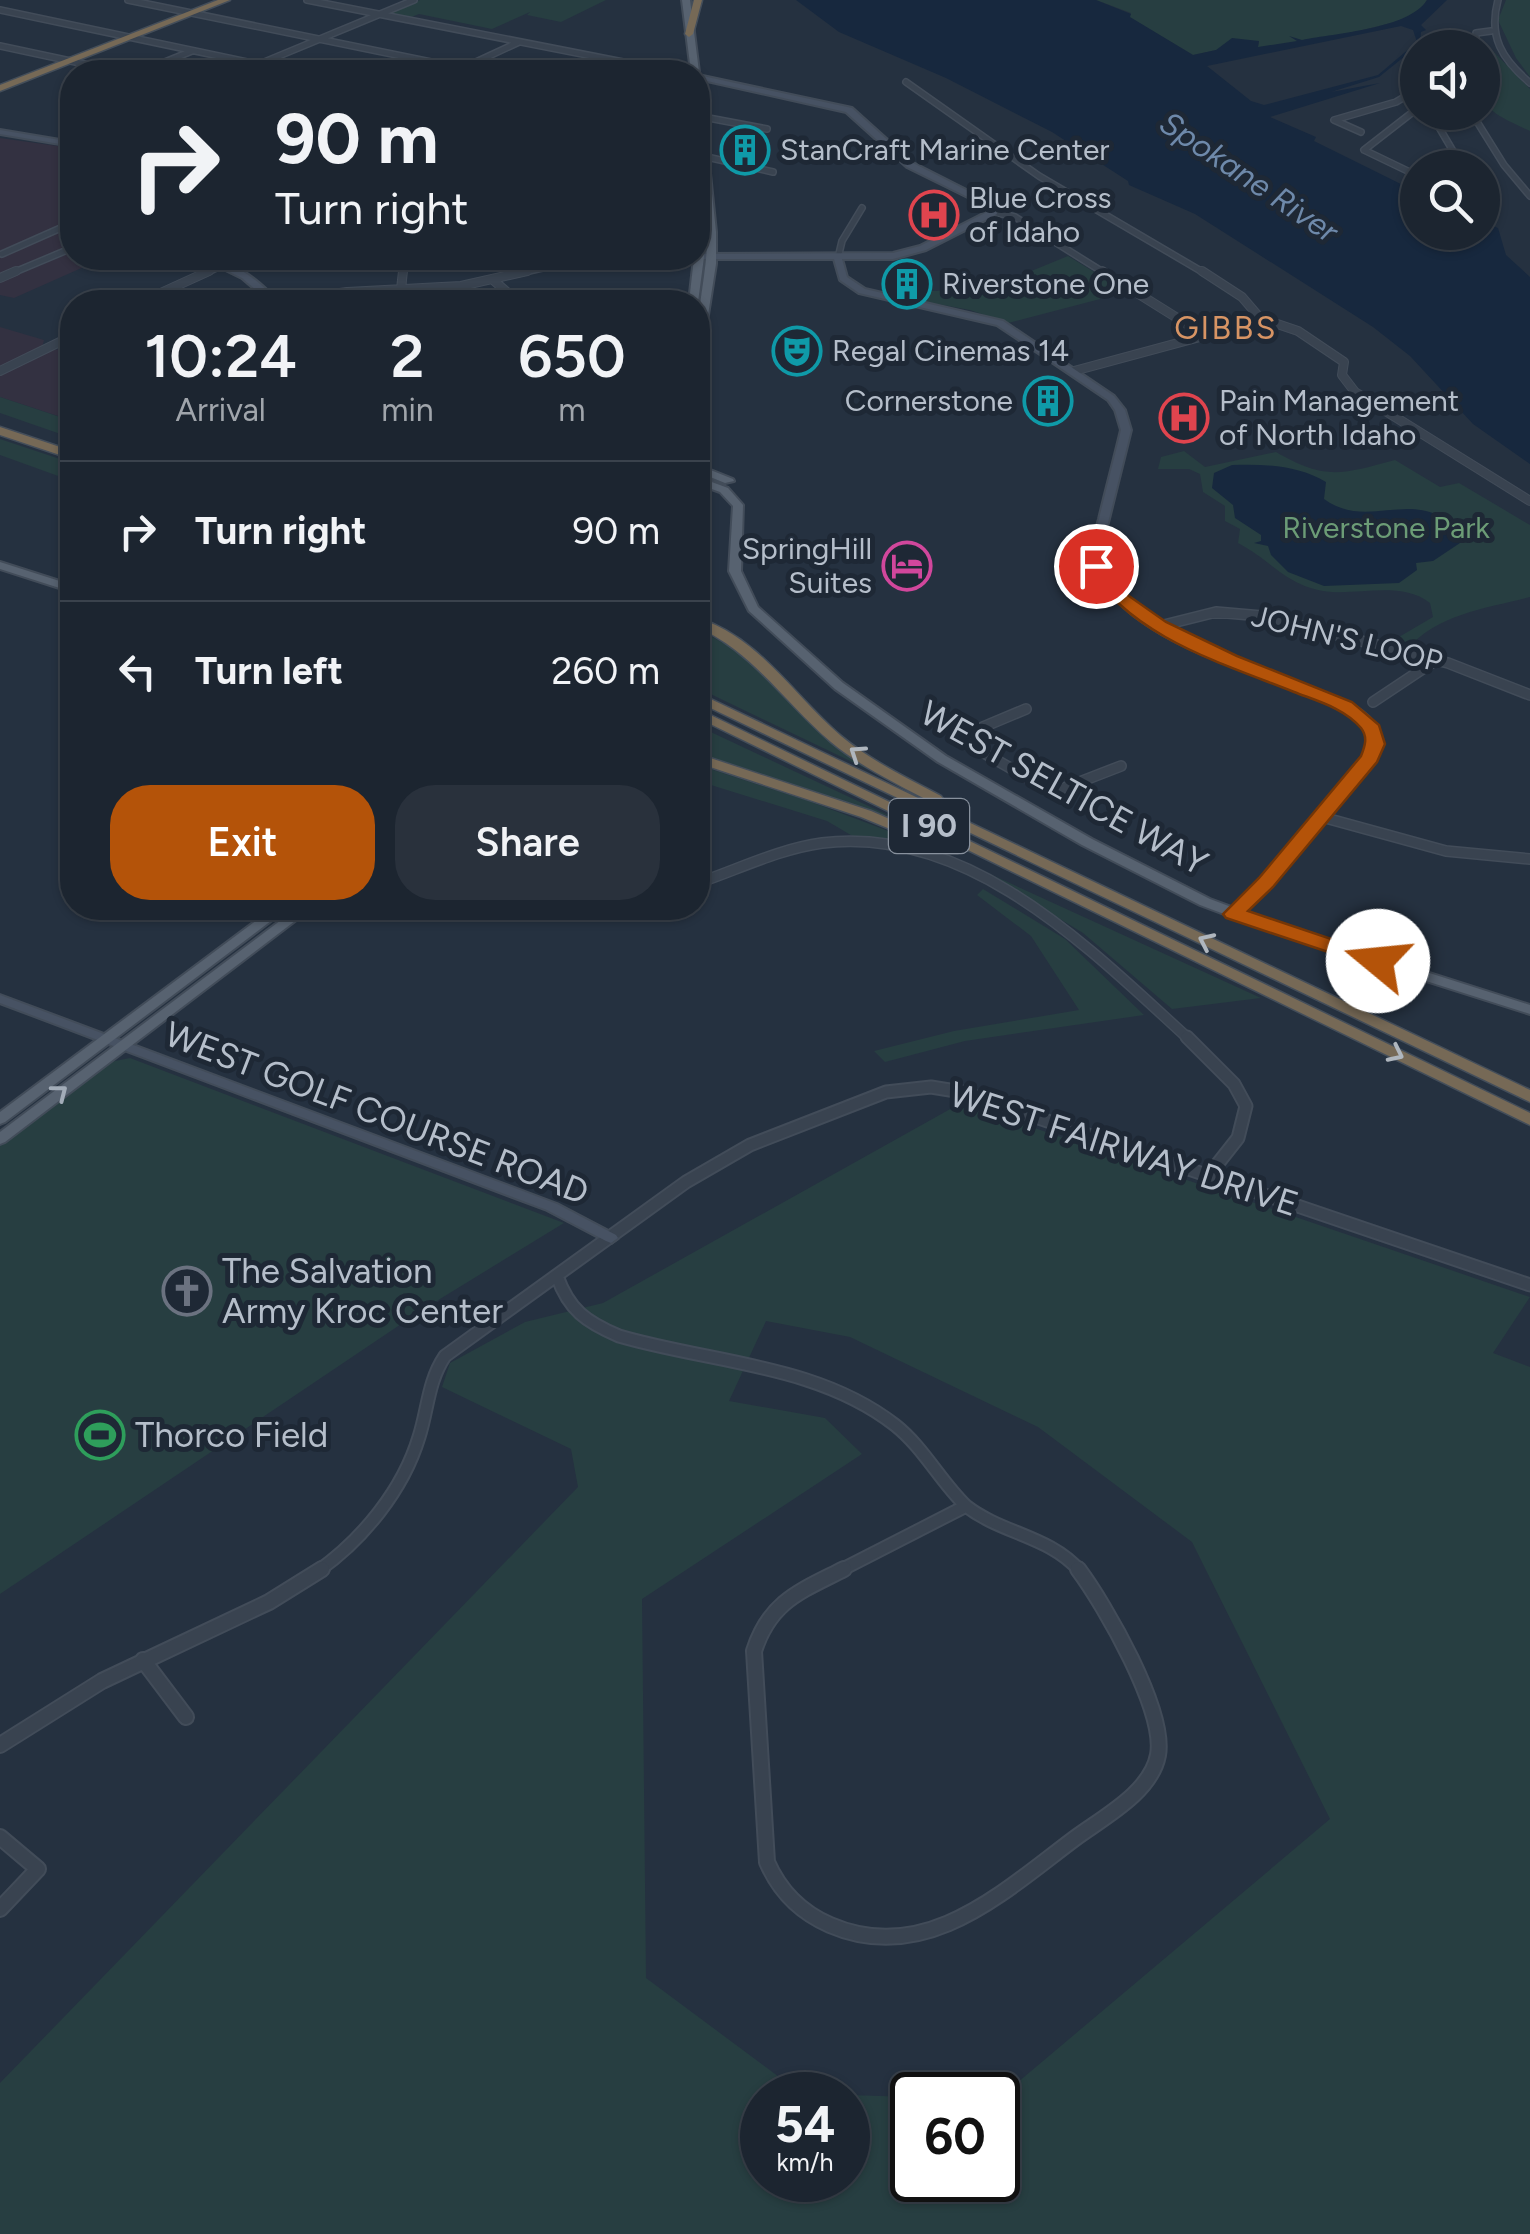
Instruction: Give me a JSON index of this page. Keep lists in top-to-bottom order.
{
  "streets": {
    "highway": ["I 90"],
    "main road": ["WEST SELTICE WAY"],
    "street": ["JOHN'S LOOP", "WEST GOLF COURSE ROAD", "WEST FAIRWAY DRIVE"]
  },
  "crossings": [
    ["WEST GOLF COURSE ROAD", "WEST FAIRWAY DRIVE"]
  ],
  "districts": ["GIBBS"],
  "water": ["Spokane River"],
  "parks": ["Riverstone Park"],
  "places": {
    "building": ["StanCraft Marine Center", "Riverstone One", "Cornerstone"],
    "hospital": ["Blue Cross of Idaho", "Pain Management of North Idaho"],
    "theatre": ["Regal Cinemas 14"],
    "hotel": ["SpringHill Suites"],
    "church": ["The Salvation Army Kroc Center"],
    "sports": ["Thorco Field"]
  },
  "page": {
    "turn": ["90 m", "Turn right"],
    "eta": [
      "10:24",
      "Arrival",
      "2",
      "min",
      "650",
      "m"
    ],
    "list": [
      {
        "name": "Turn right",
        "value": "90 m"
      },
      {
        "name": "Turn left",
        "value": "260 m"
      }
    ],
    "buttons": ["Exit", "Share"],
    "speed": "54 km/h",
    "limit": "60"
  }
}
